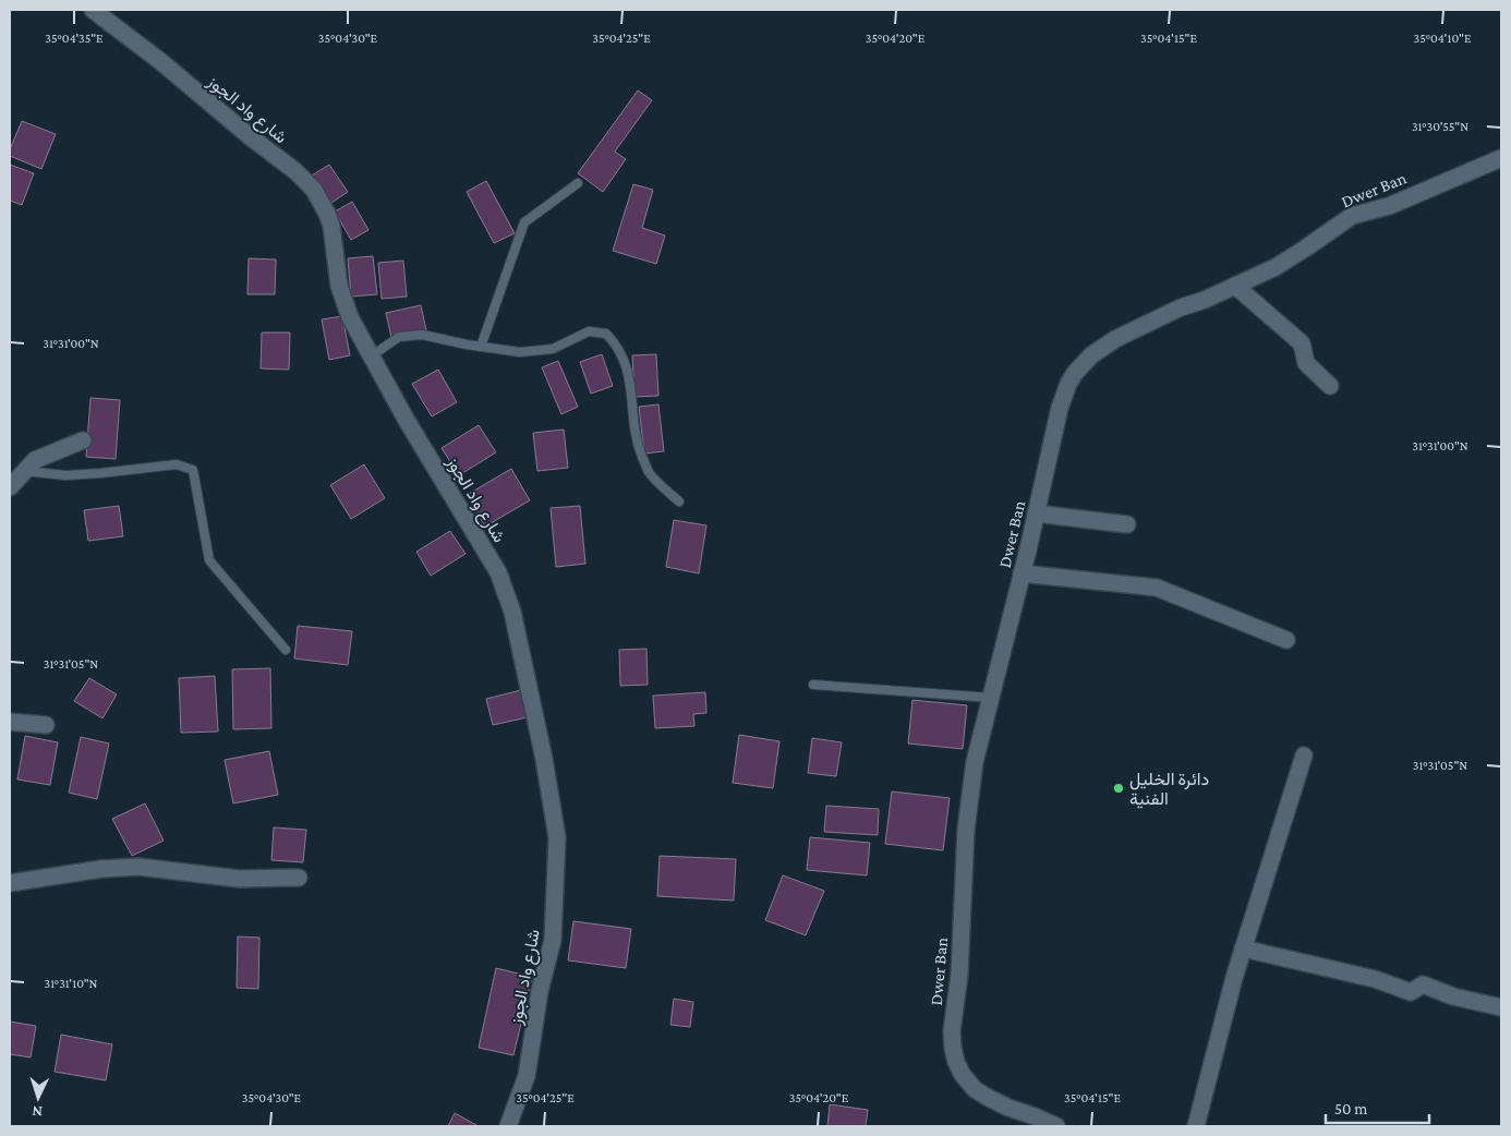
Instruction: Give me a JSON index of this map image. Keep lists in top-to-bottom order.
{
  "streets": {
    "street": ["شارع واد الجوز", "Dwer Ban"]
  },
  "places": ["دائرة الخليل الفنية"],
  "scale_bar": "50 m",
  "north": "bottom",
  "coordinates": [
    "35°04'35\"E",
    "35°04'30\"E",
    "35°04'25\"E",
    "35°04'20\"E",
    "35°04'15\"E",
    "35°04'10\"E",
    "31°30'55\"N",
    "31°31'00\"N",
    "31°31'05\"N",
    "31°31'10\"N"
  ]
}
